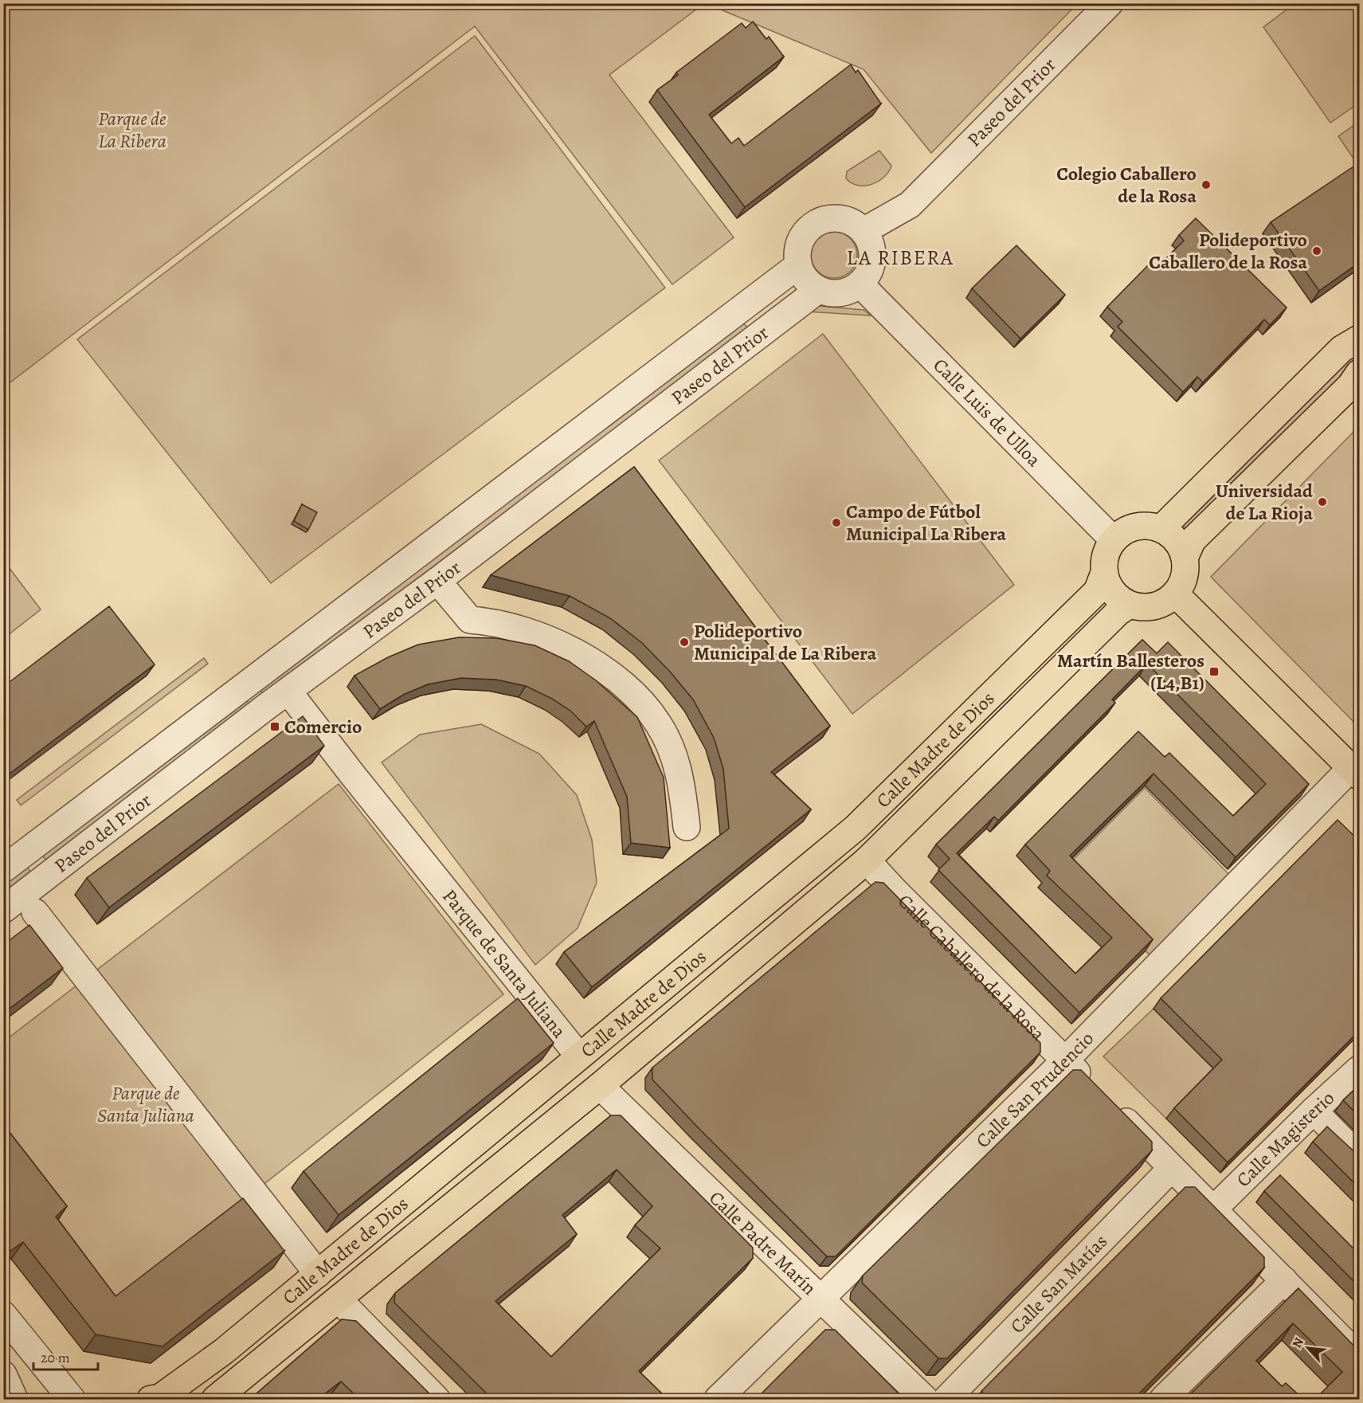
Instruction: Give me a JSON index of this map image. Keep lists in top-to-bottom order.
{
  "streets": {
    "main road": ["Calle Madre de Dios"],
    "street": [
      "Paseo del Prior",
      "Calle Luis de Ulloa",
      "Parque de Santa Juliana",
      "Calle Caballero de la Rosa",
      "Calle San Prudencio",
      "Calle Magisterio",
      "Calle Padre Marín",
      "Calle San Matías"
    ]
  },
  "crossings": [
    ["Paseo del Prior", "Calle Luis de Ulloa"],
    ["Paseo del Prior", "Parque de Santa Juliana"],
    ["Calle Luis de Ulloa", "Calle Madre de Dios"],
    ["Calle Madre de Dios", "Parque de Santa Juliana"],
    ["Calle Madre de Dios", "Calle Caballero de la Rosa"],
    ["Calle Madre de Dios", "Calle Padre Marín"],
    ["Calle Caballero de la Rosa", "Calle San Prudencio"],
    ["Calle San Prudencio", "Calle Padre Marín"]
  ],
  "districts": ["LA RIBERA"],
  "parks": ["Parque de La Ribera", "Parque de Santa Juliana"],
  "places": {
    "other": [
      "Colegio Caballero de la Rosa",
      "Polideportivo Caballero de la Rosa",
      "Universidad de La Rioja",
      "Campo de Fútbol Municipal La Ribera",
      "Polideportivo Municipal de La Ribera"
    ],
    "transit": ["Martín Ballesteros (L4,B1)", "Comercio"]
  },
  "scale_bar": "20 m",
  "north": "top left"
}
